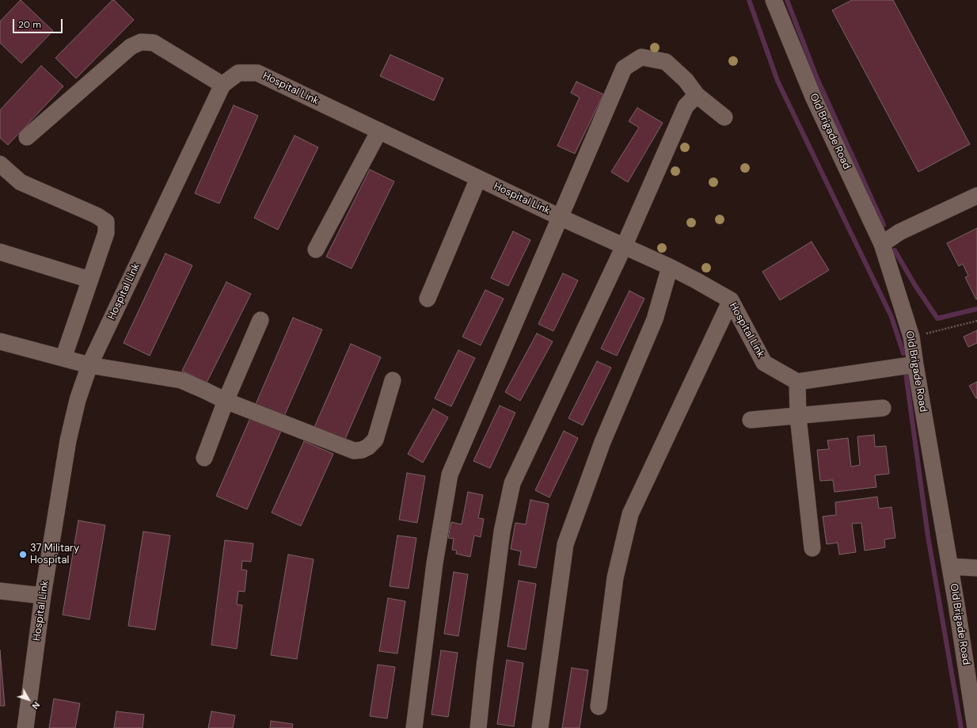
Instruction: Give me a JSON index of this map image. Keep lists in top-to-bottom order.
{
  "streets": {
    "street": ["Hospital Link", "Old Brigade Road"]
  },
  "places": ["37 Military Hospital"],
  "scale_bar": "20 m",
  "north": "bottom right"
}
